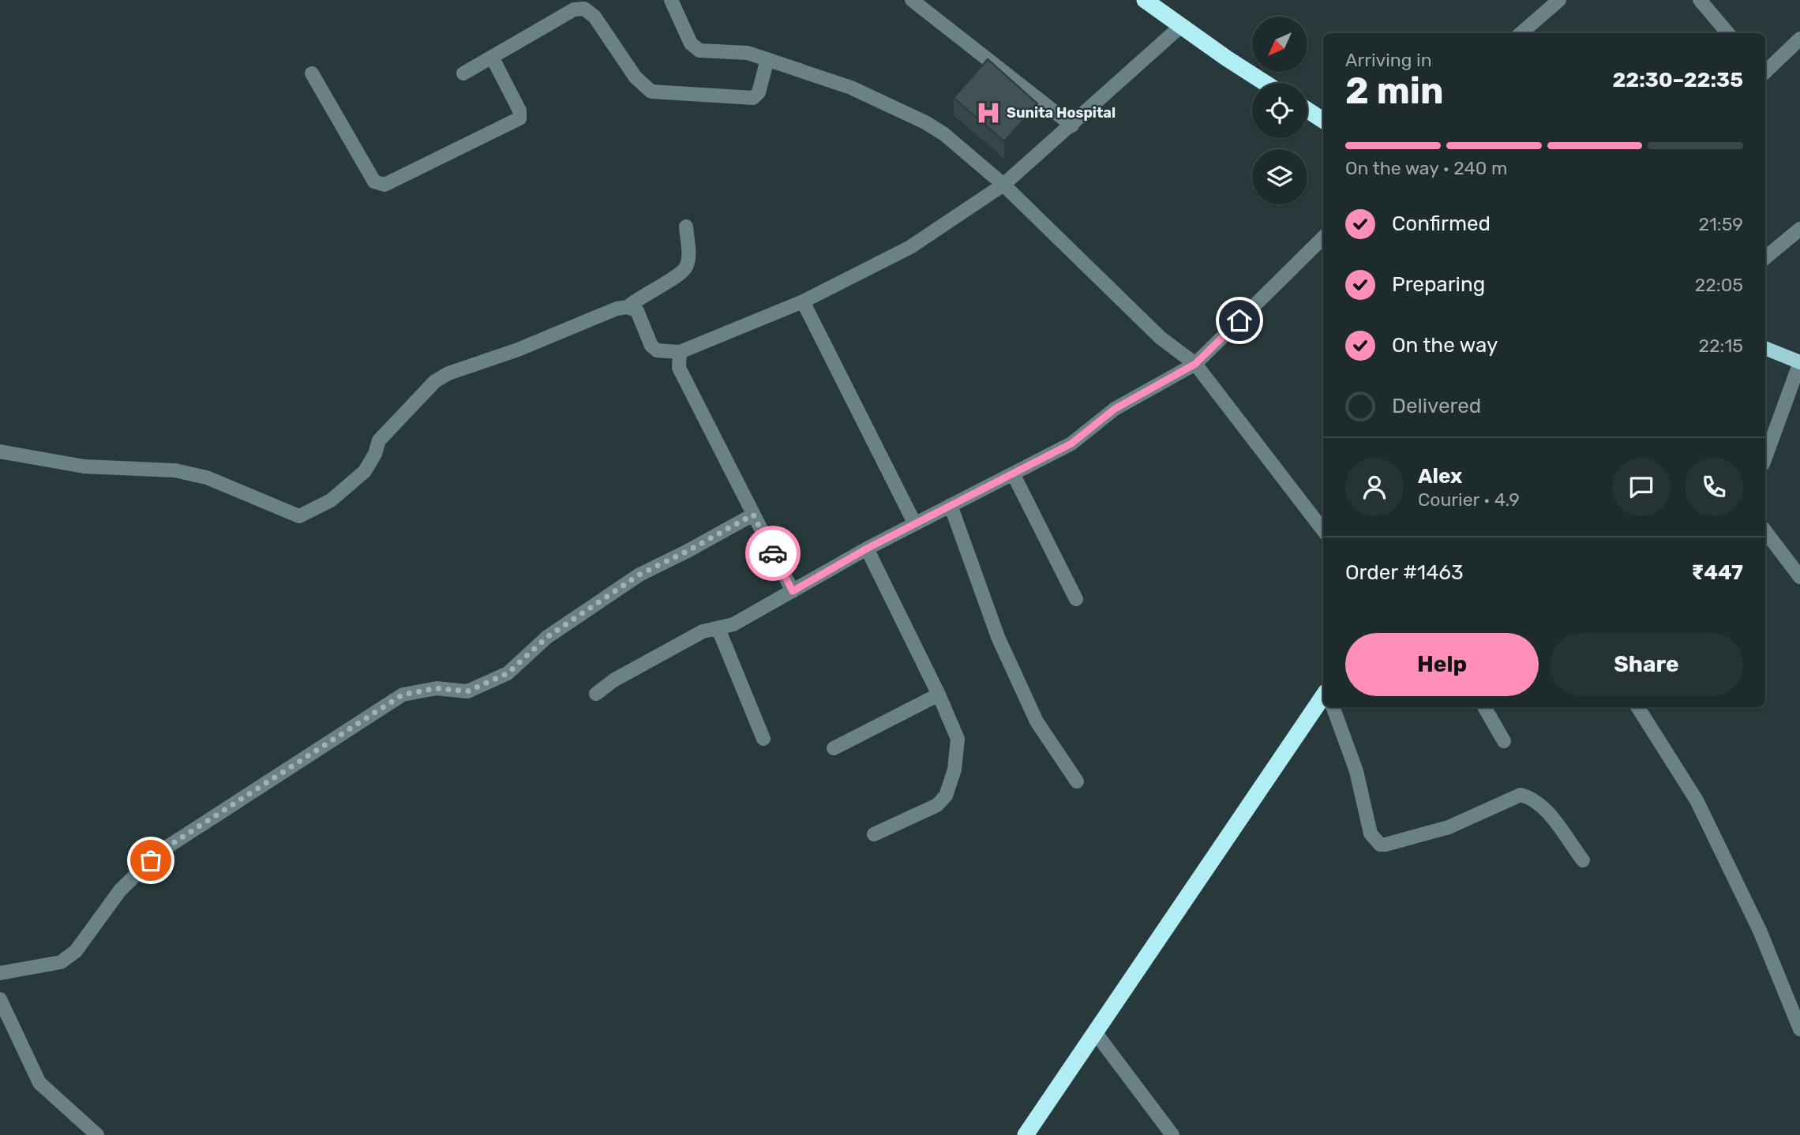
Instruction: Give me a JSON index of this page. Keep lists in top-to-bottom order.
{
  "places": {
    "hospital": ["Sunita Hospital"]
  },
  "north": "bottom left",
  "page": {
    "heading": ["2 min", "Arriving in", "22:30–22:35"],
    "panel": [
      "Alex",
      "Courier · 4.9",
      "Order #1463",
      "₹447"
    ],
    "bar": "On the way · 240 m",
    "list": [
      ["Confirmed", "21:59"],
      ["Preparing", "22:05"],
      ["On the way", "22:15"],
      "Delivered"
    ],
    "buttons": ["Help", "Share"]
  }
}
